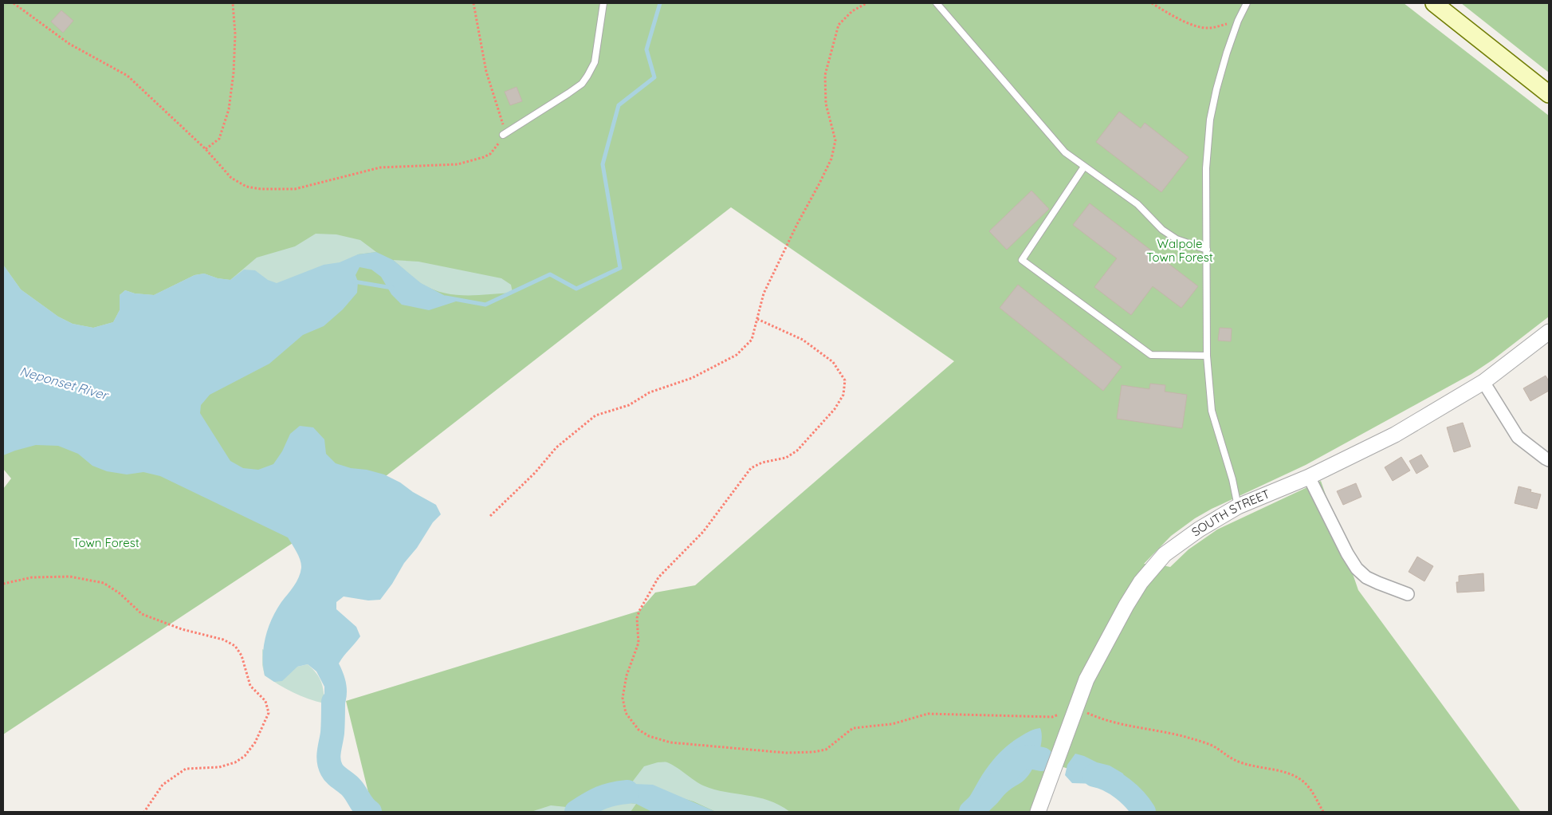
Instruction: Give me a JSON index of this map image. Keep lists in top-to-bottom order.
{
  "streets": {
    "street": ["SOUTH STREET"]
  },
  "water": ["Neponset River"],
  "parks": ["Walpole Town Forest", "Town Forest"]
}
